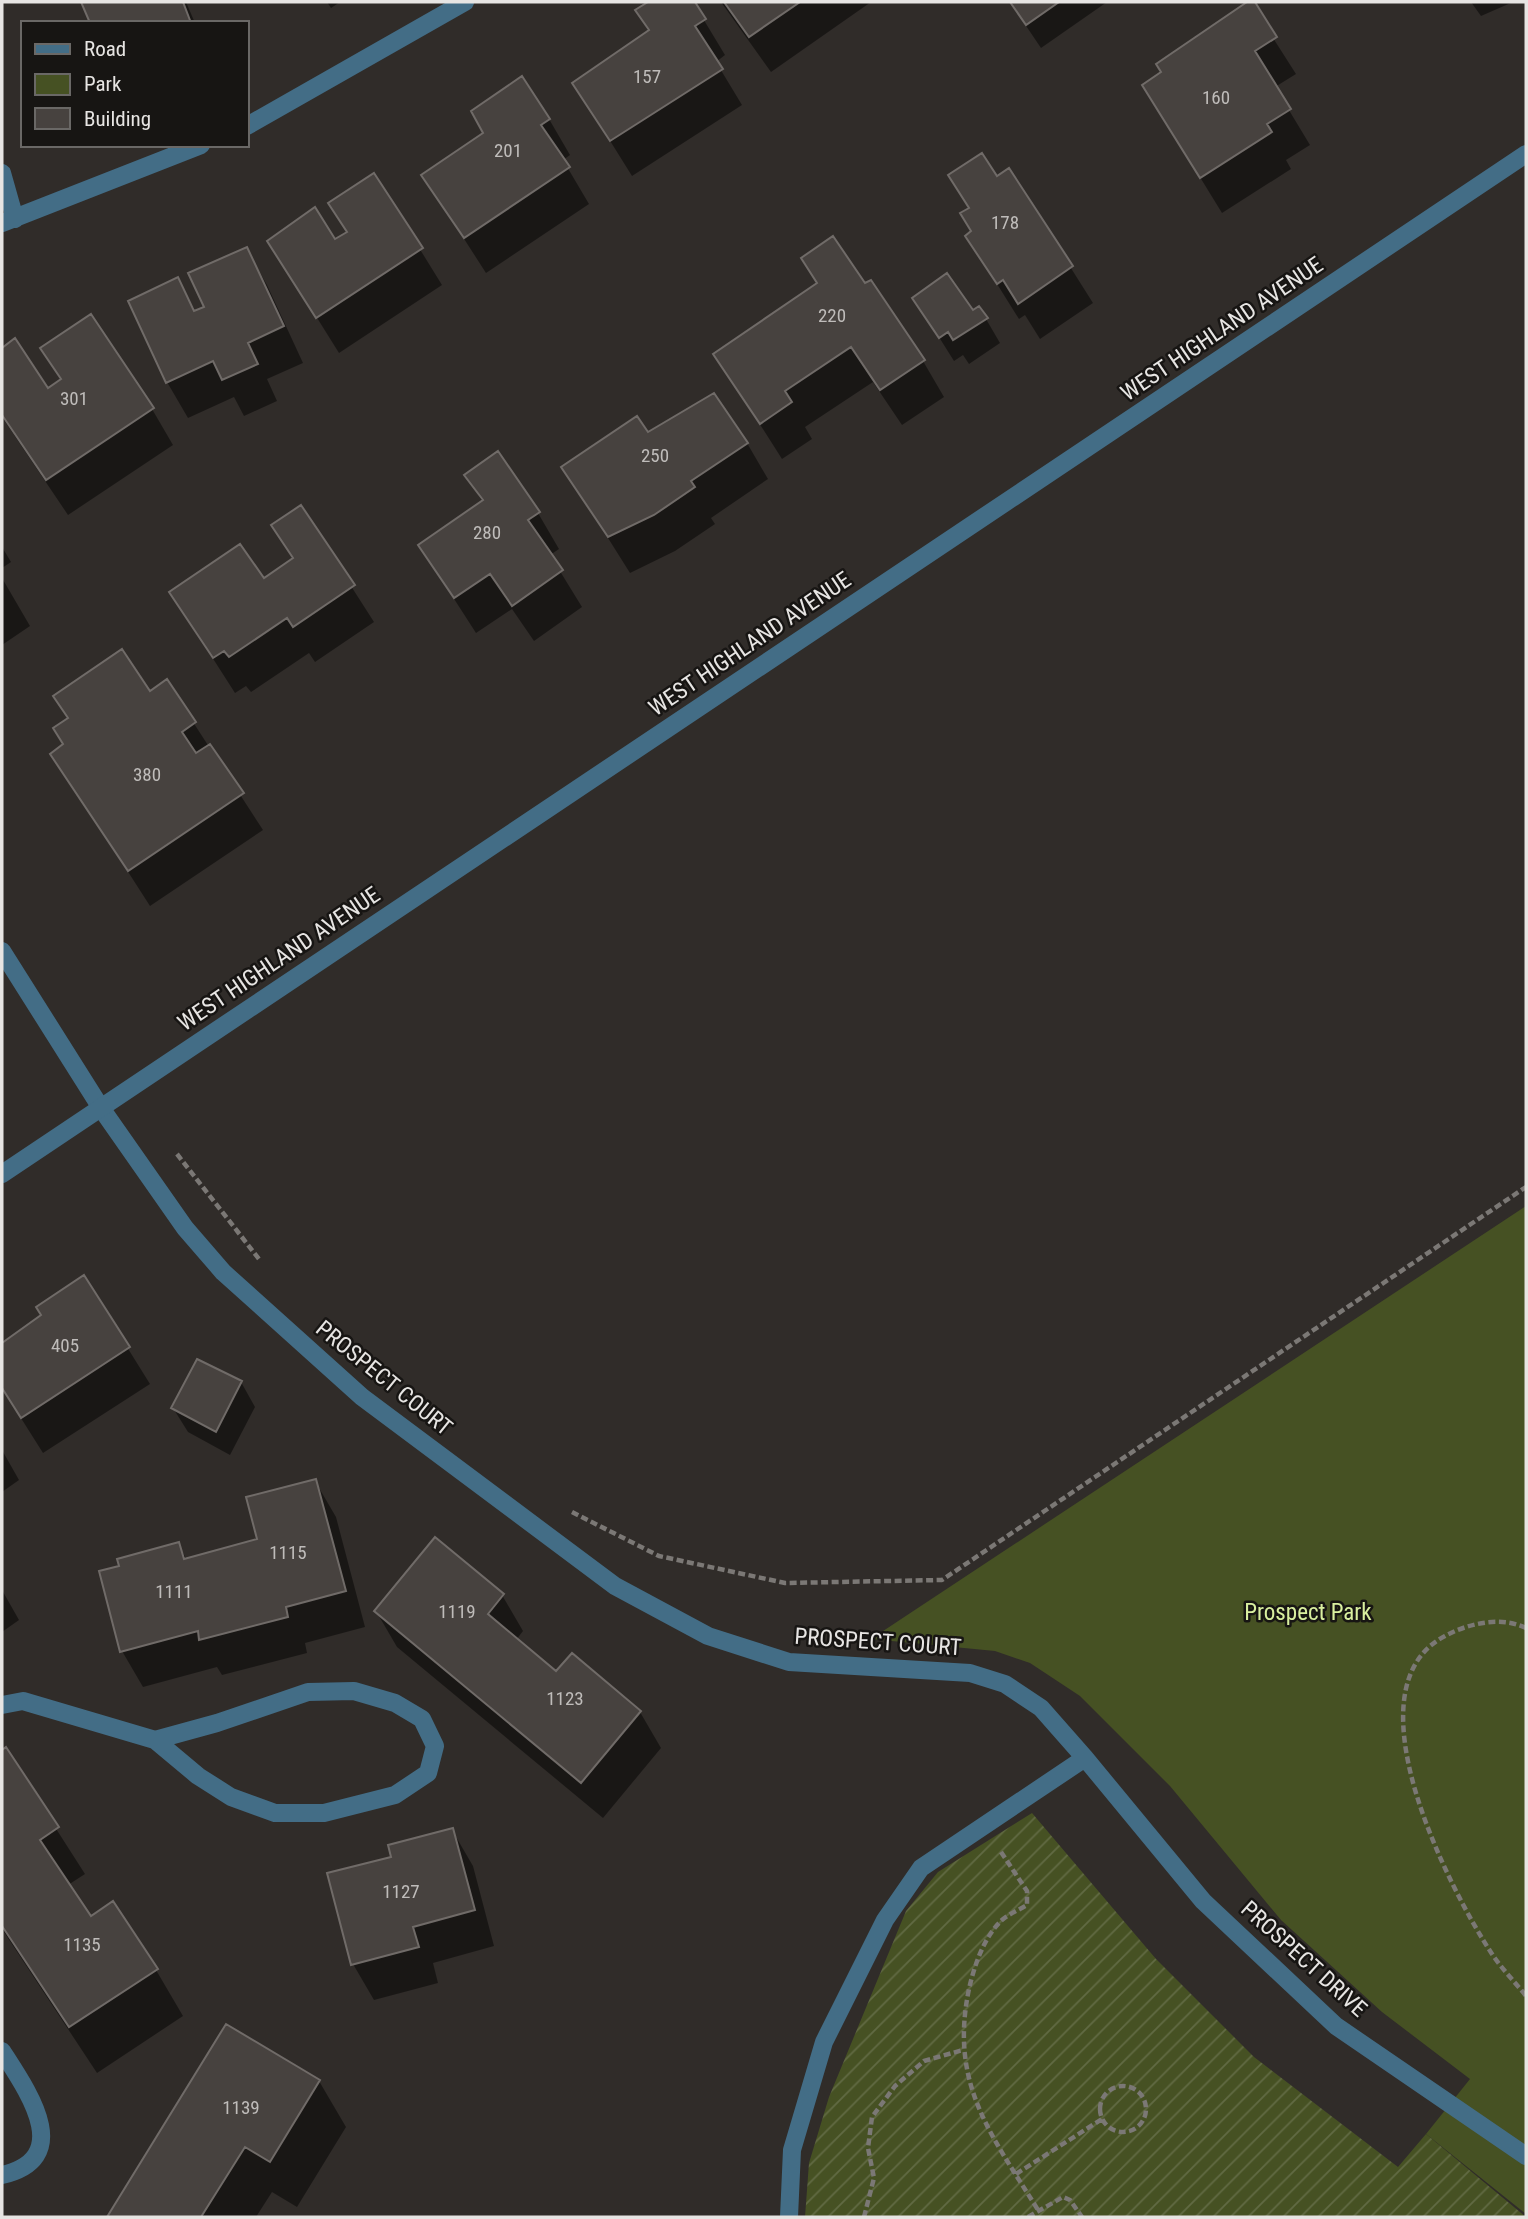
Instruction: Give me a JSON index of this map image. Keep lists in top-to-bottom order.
{
  "streets": {
    "street": ["WEST HIGHLAND AVENUE", "PROSPECT COURT", "PROSPECT DRIVE"]
  },
  "crossings": [
    ["WEST HIGHLAND AVENUE", "PROSPECT COURT"],
    ["PROSPECT COURT", "PROSPECT DRIVE"]
  ],
  "parks": ["Prospect Park"],
  "house_numbers": [
    "157",
    "160",
    "201",
    "178",
    "220",
    "301",
    "250",
    "280",
    "380",
    "405",
    "1115",
    "1111",
    "1119",
    "1123",
    "1127",
    "1135",
    "1139"
  ],
  "legend": ["Road", "Park", "Building"]
}
